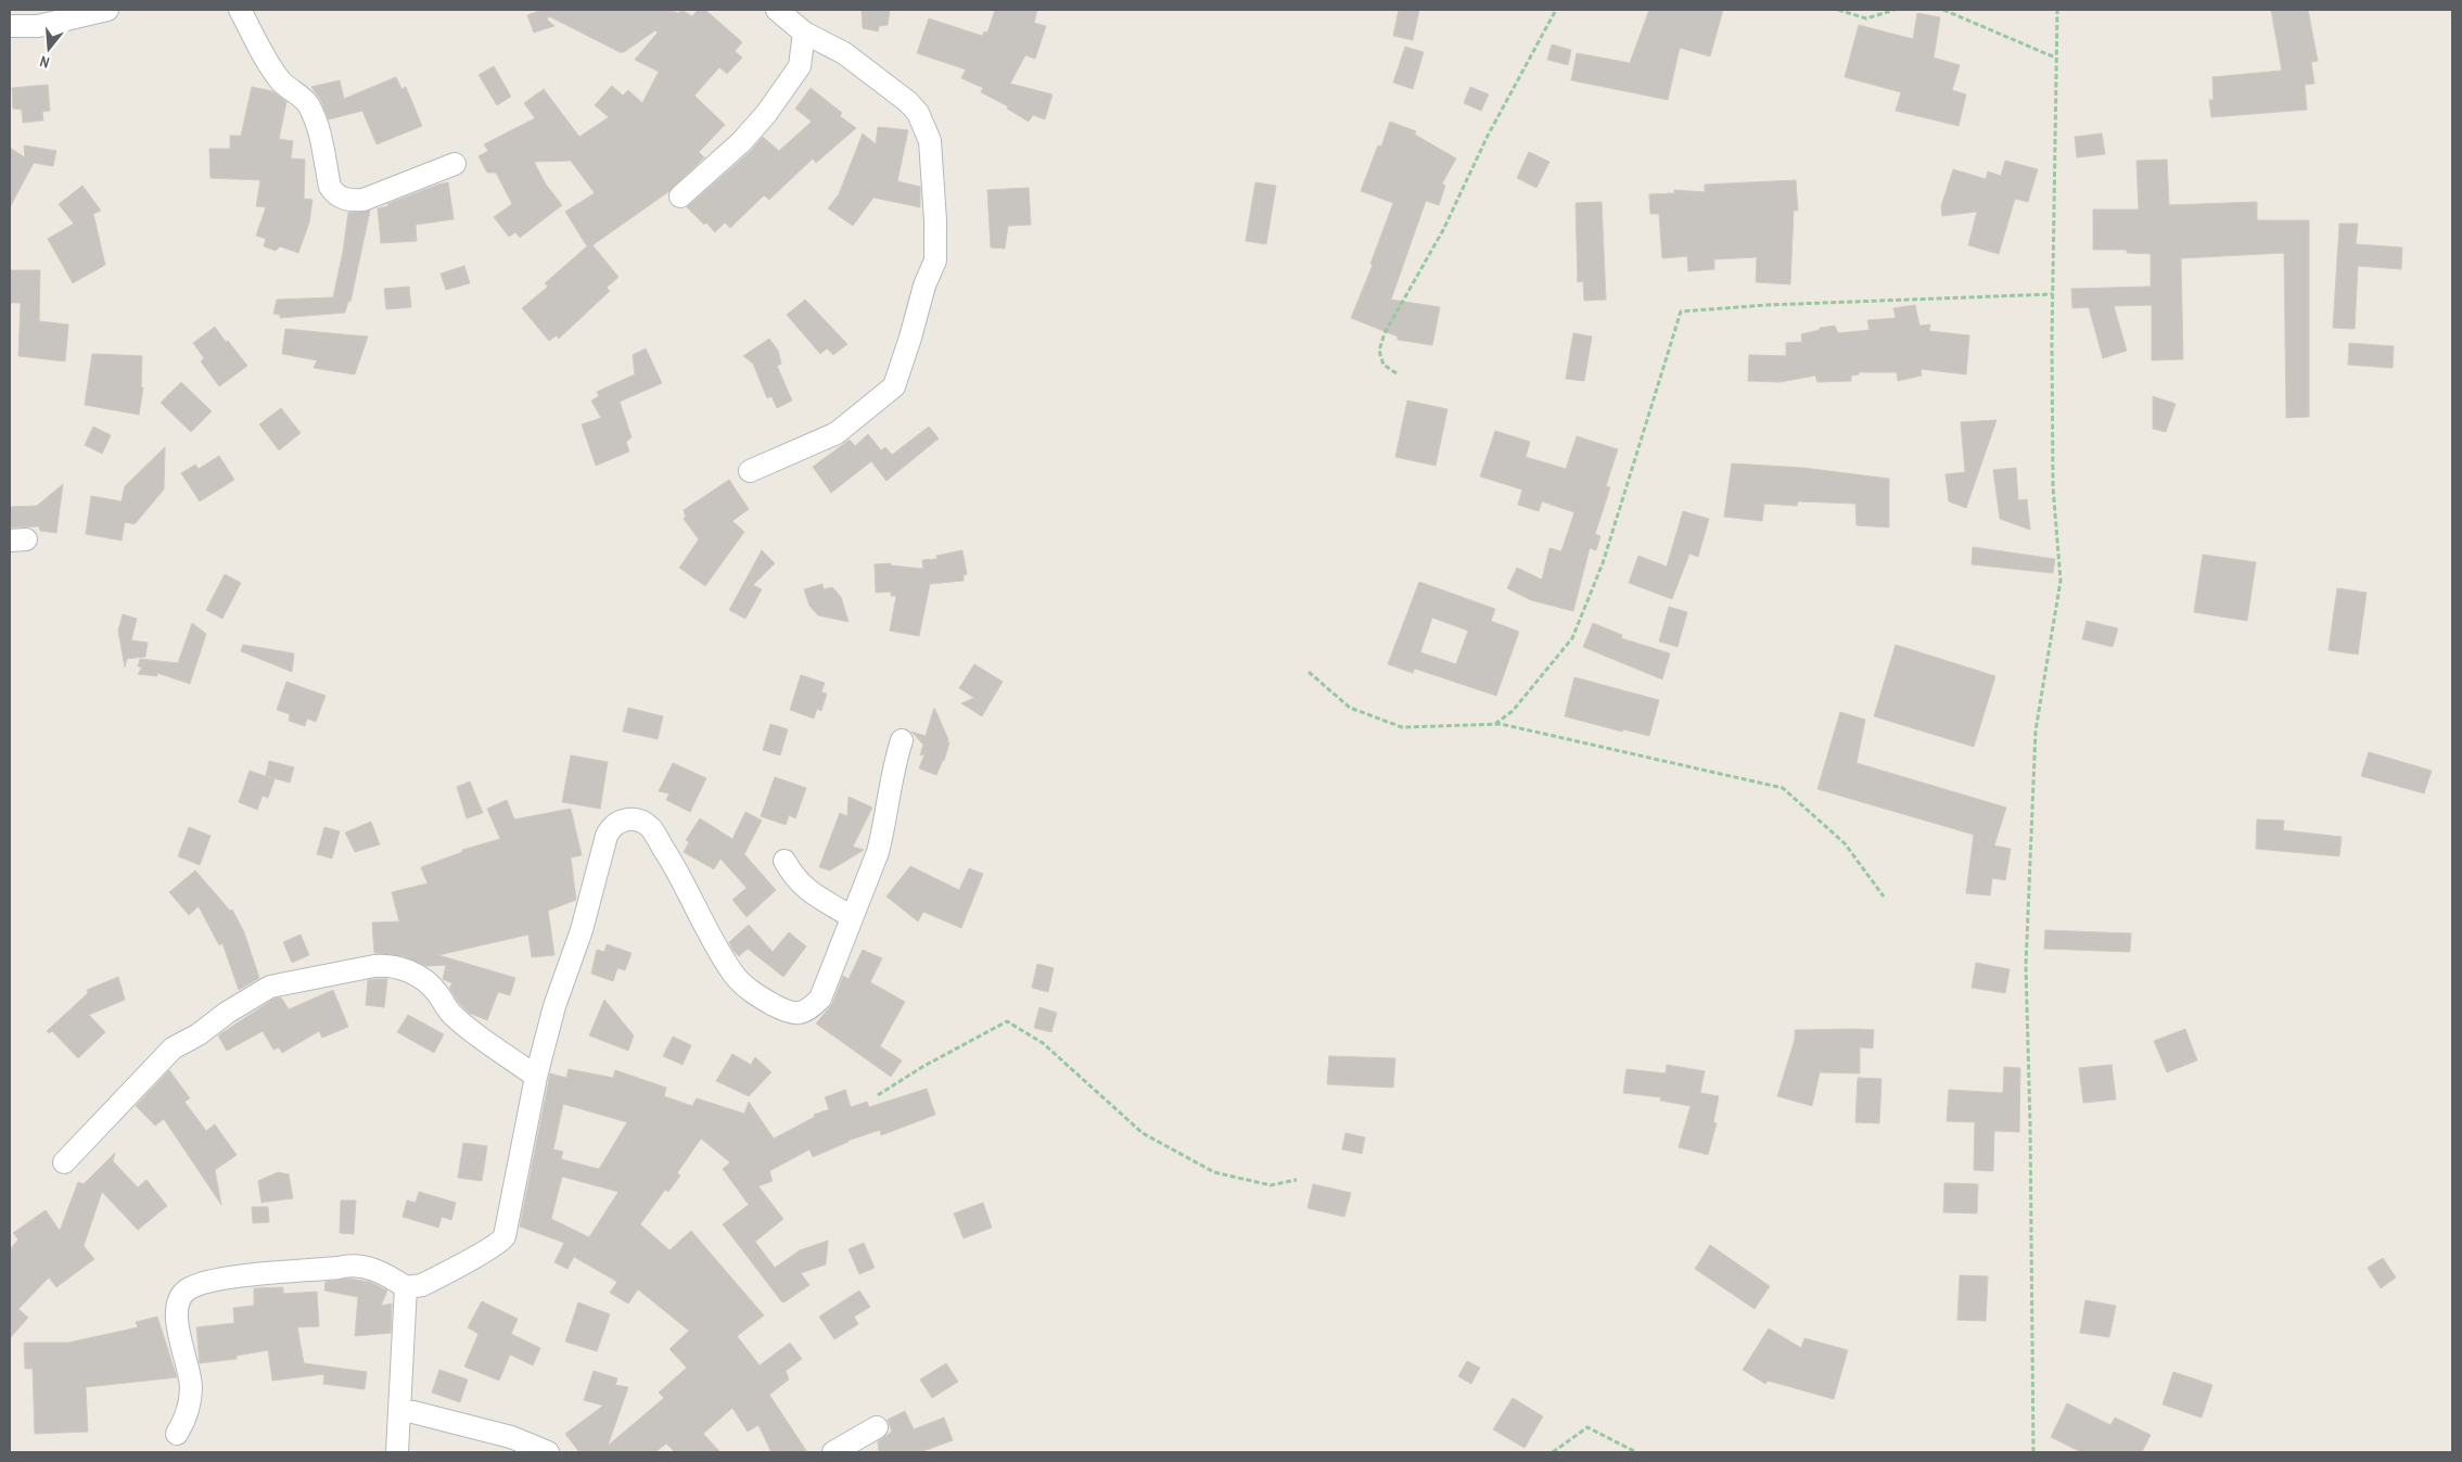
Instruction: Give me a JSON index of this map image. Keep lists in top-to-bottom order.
{
  "north": "bottom"
}
